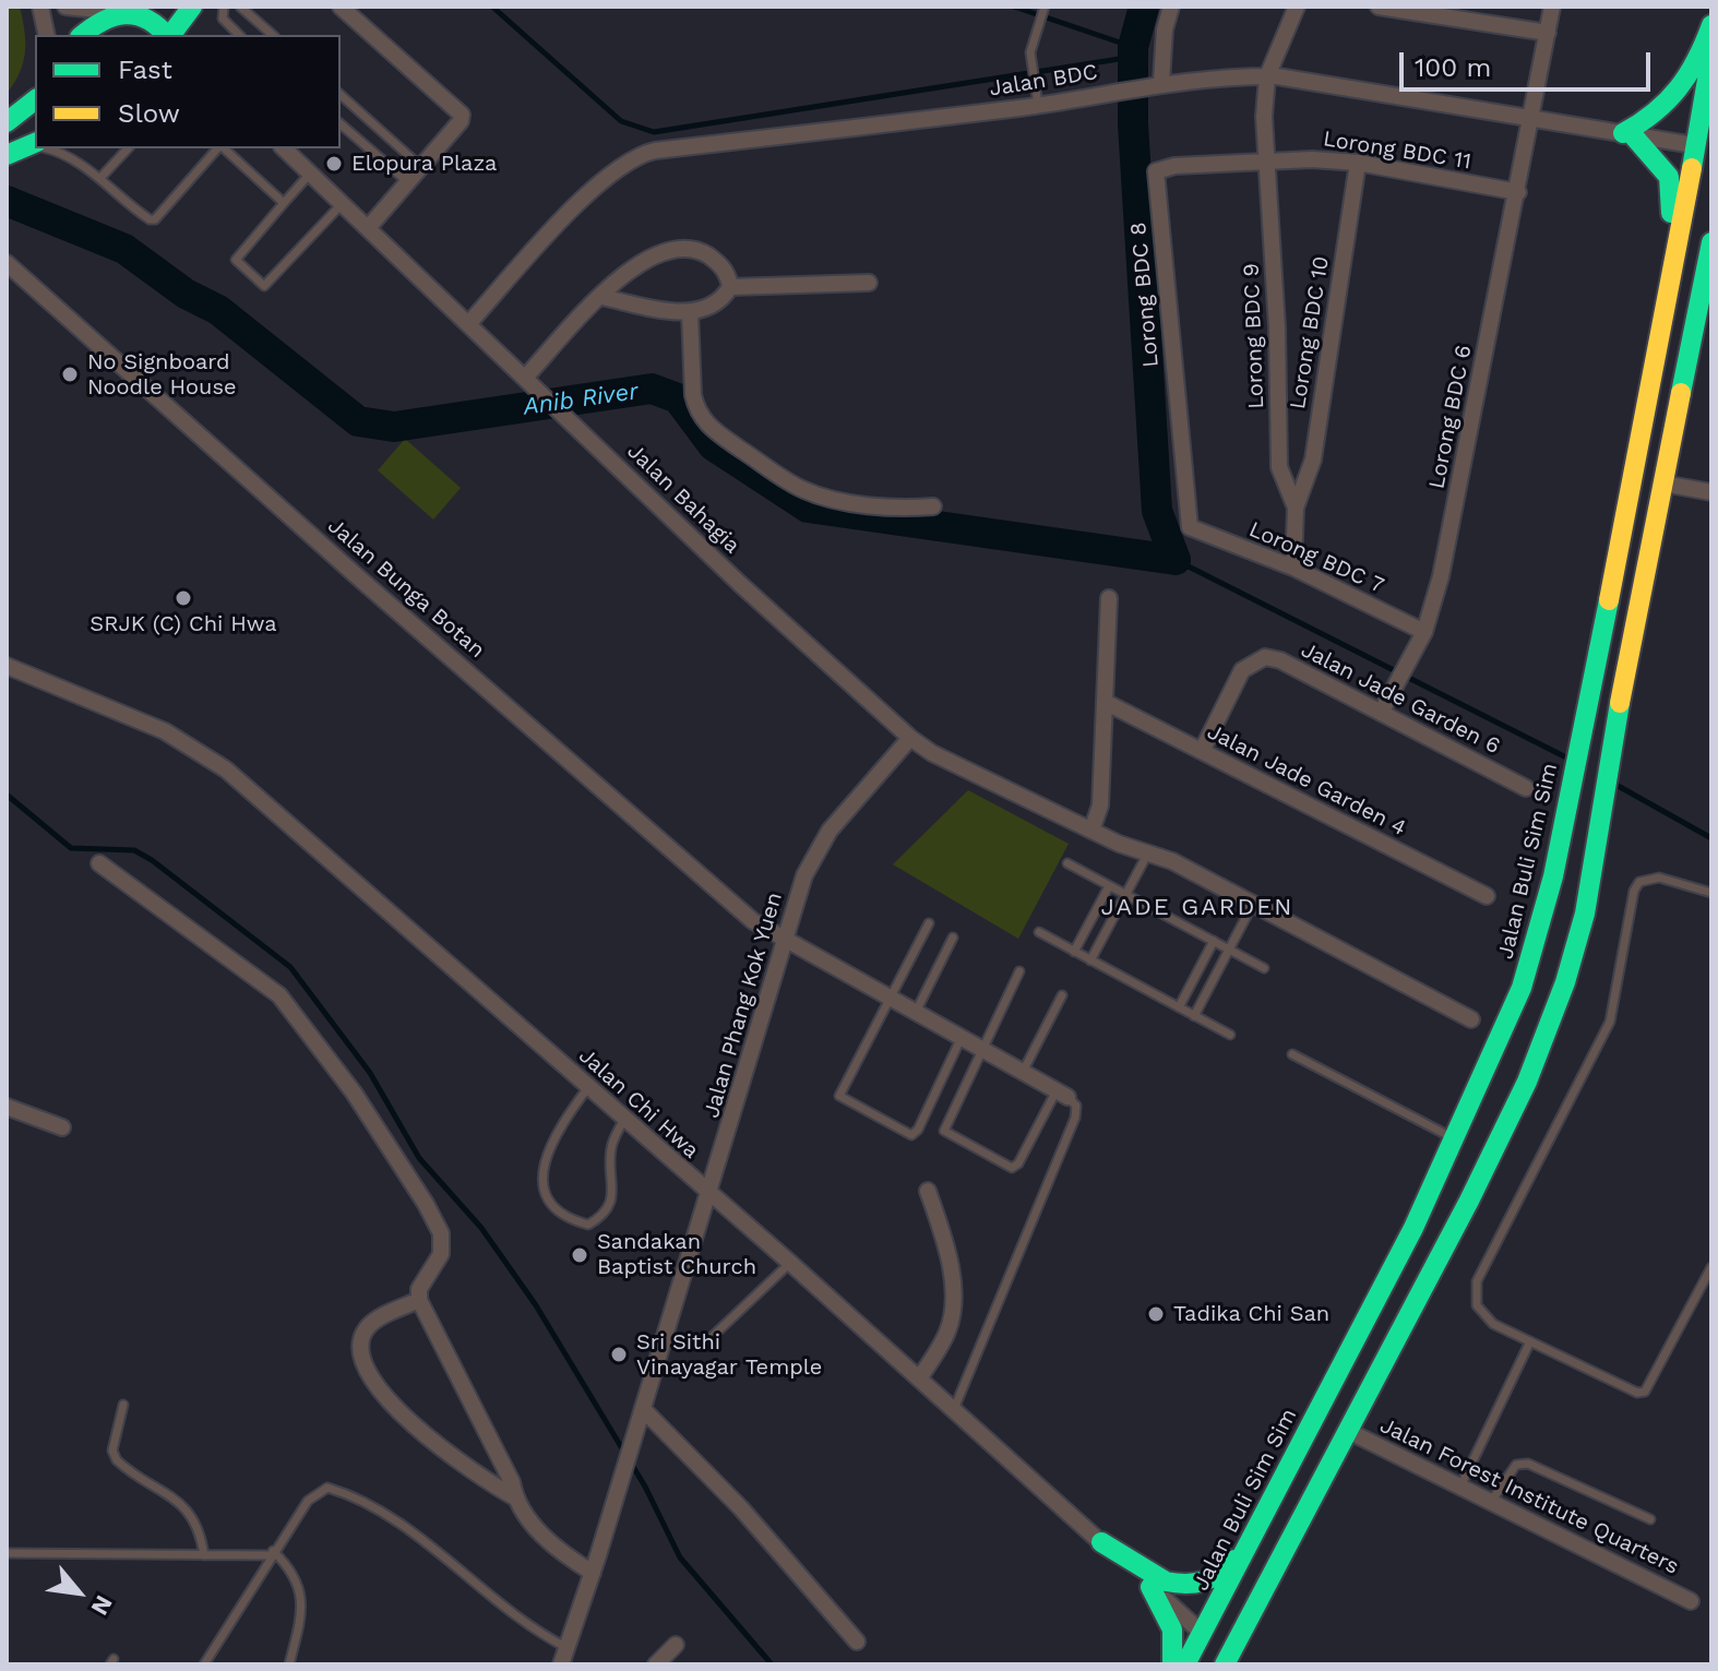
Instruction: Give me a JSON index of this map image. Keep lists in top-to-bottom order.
{
  "streets": {
    "main road": ["Jalan Buli Sim Sim"],
    "street": [
      "Jalan BDC",
      "Lorong BDC 11",
      "Lorong BDC 8",
      "Lorong BDC 10",
      "Lorong BDC 9",
      "Lorong BDC 6",
      "Jalan Bahagia",
      "Lorong BDC 7",
      "Jalan Bunga Botan",
      "Jalan Jade Garden 6",
      "Jalan Jade Garden 4",
      "Jalan Phang Kok Yuen",
      "Jalan Chi Hwa",
      "Jalan Forest Institute Quarters"
    ]
  },
  "crossings": [
    ["Jalan BDC", "Lorong BDC 9"],
    ["Jalan BDC", "Lorong BDC 6"],
    ["Jalan BDC", "Jalan Bahagia"],
    ["Jalan BDC", "Jalan Buli Sim Sim"],
    ["Lorong BDC 11", "Lorong BDC 8"],
    ["Lorong BDC 11", "Lorong BDC 10"],
    ["Lorong BDC 11", "Lorong BDC 9"],
    ["Lorong BDC 11", "Lorong BDC 6"],
    ["Lorong BDC 8", "Lorong BDC 9"],
    ["Lorong BDC 8", "Lorong BDC 7"],
    ["Lorong BDC 10", "Lorong BDC 9"],
    ["Lorong BDC 6", "Lorong BDC 7"],
    ["Lorong BDC 6", "Jalan Jade Garden 6"],
    ["Jalan Bahagia", "Jalan Phang Kok Yuen"],
    ["Jalan Bunga Botan", "Jalan Phang Kok Yuen"],
    ["Jalan Jade Garden 6", "Jalan Jade Garden 4"],
    ["Jalan Buli Sim Sim", "Jalan Chi Hwa"],
    ["Jalan Phang Kok Yuen", "Jalan Chi Hwa"]
  ],
  "districts": ["JADE GARDEN"],
  "water": ["Anib River"],
  "places": [
    "Elopura Plaza",
    "No Signboard Noodle House",
    "SRJK (C) Chi Hwa",
    "Sandakan Baptist Church",
    "Tadika Chi San",
    "Sri Sithi Vinayagar Temple"
  ],
  "legend": ["Fast", "Slow"],
  "scale_bar": "100 m",
  "north": "bottom right"
}
